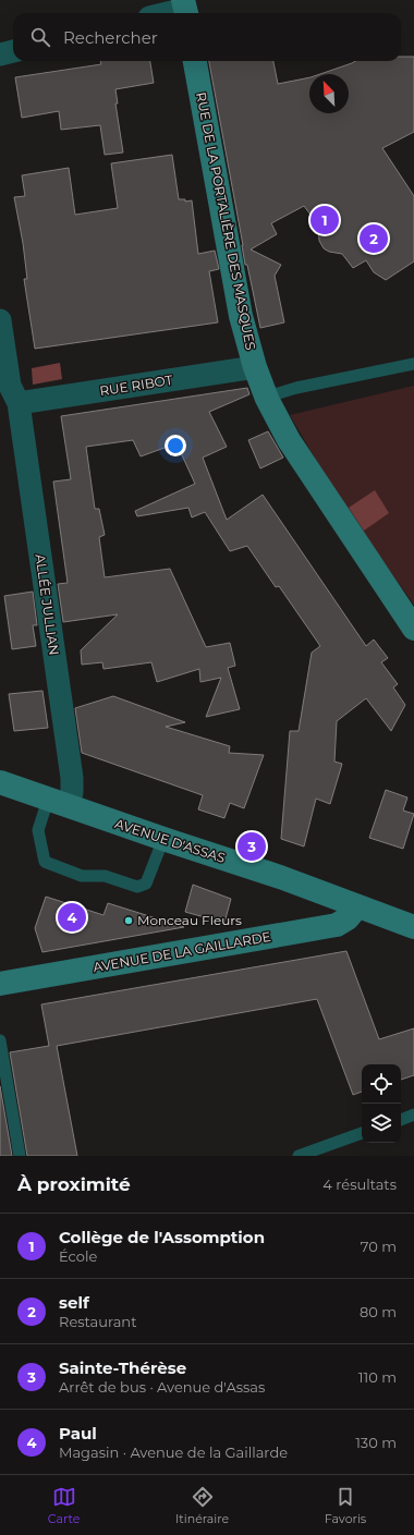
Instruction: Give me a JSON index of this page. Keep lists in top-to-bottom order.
{
  "streets": {
    "street": [
      "RUE DE LA PORTALIÈRE DES MASQUES",
      "RUE RIBOT",
      "ALLÉE JULLIAN",
      "AVENUE D'ASSAS",
      "AVENUE DE LA GAILLARDE"
    ]
  },
  "crossings": [
    ["RUE DE LA PORTALIÈRE DES MASQUES", "RUE RIBOT"],
    ["RUE RIBOT", "ALLÉE JULLIAN"],
    ["ALLÉE JULLIAN", "AVENUE D'ASSAS"],
    ["AVENUE D'ASSAS", "AVENUE DE LA GAILLARDE"]
  ],
  "places": ["Monceau Fleurs"],
  "north": "top left",
  "page": {
    "search": "Rechercher",
    "pins": [
      "1",
      "2",
      "3",
      "4"
    ],
    "heading": ["À proximité", "4 résultats"],
    "list": [
      {
        "mark": "1",
        "name": "Collège de l'Assomption",
        "note": "École",
        "value": "70 m"
      },
      {
        "mark": "2",
        "name": "self",
        "note": "Restaurant",
        "value": "80 m"
      },
      {
        "mark": "3",
        "name": "Sainte-Thérèse",
        "note": "Arrêt de bus · Avenue d'Assas",
        "value": "110 m"
      },
      {
        "mark": "4",
        "name": "Paul",
        "note": "Magasin · Avenue de la Gaillarde",
        "value": "130 m"
      }
    ],
    "nav": ["Carte", "Itinéraire", "Favoris"]
  }
}
